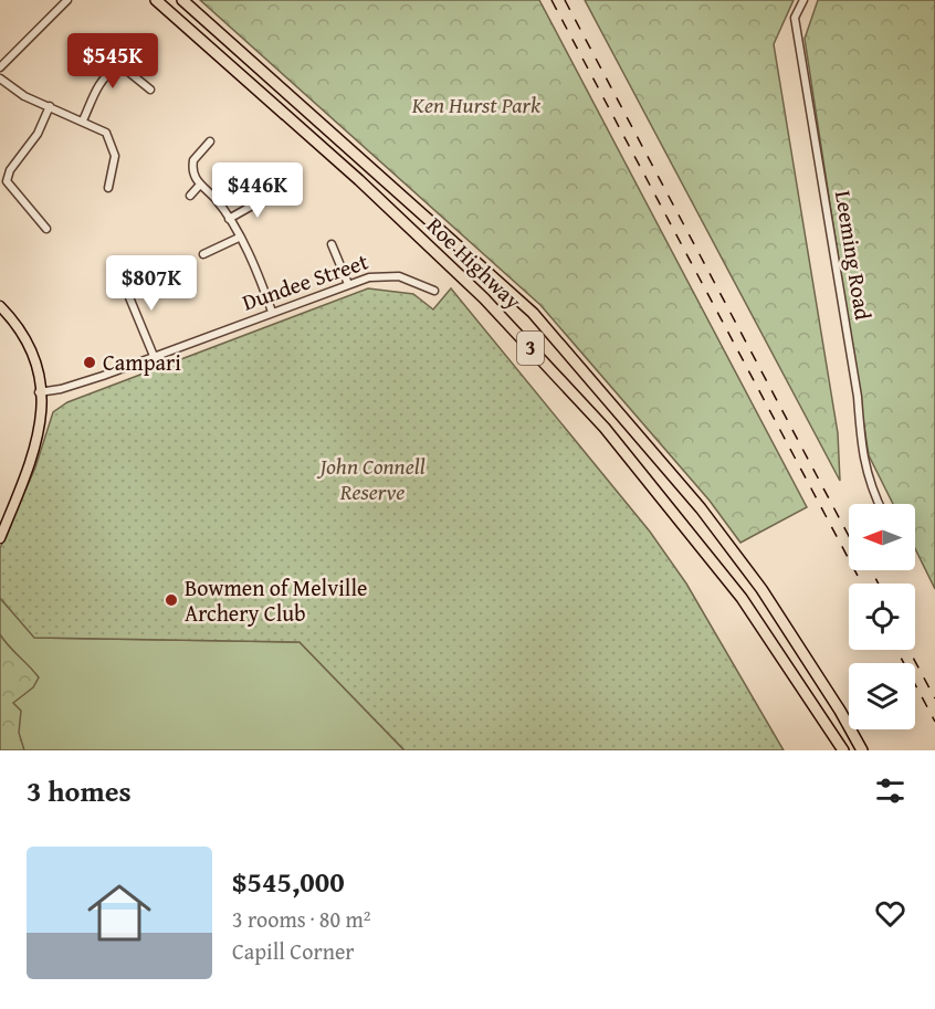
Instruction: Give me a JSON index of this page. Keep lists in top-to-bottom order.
{
  "streets": {
    "highway": ["Roe Highway", "3"],
    "street": ["Leeming Road", "Dundee Street"]
  },
  "parks": ["Ken Hurst Park", "John Connell Reserve"],
  "places": ["Campari", "Bowmen of Melville Archery Club"],
  "north": "left",
  "page": {
    "price": ["$545K", "$446K", "$807K"],
    "heading": "3 homes",
    "list": [
      {
        "name": "$545,000",
        "note": "3 rooms · 80 m² · Capill Corner"
      }
    ]
  }
}
